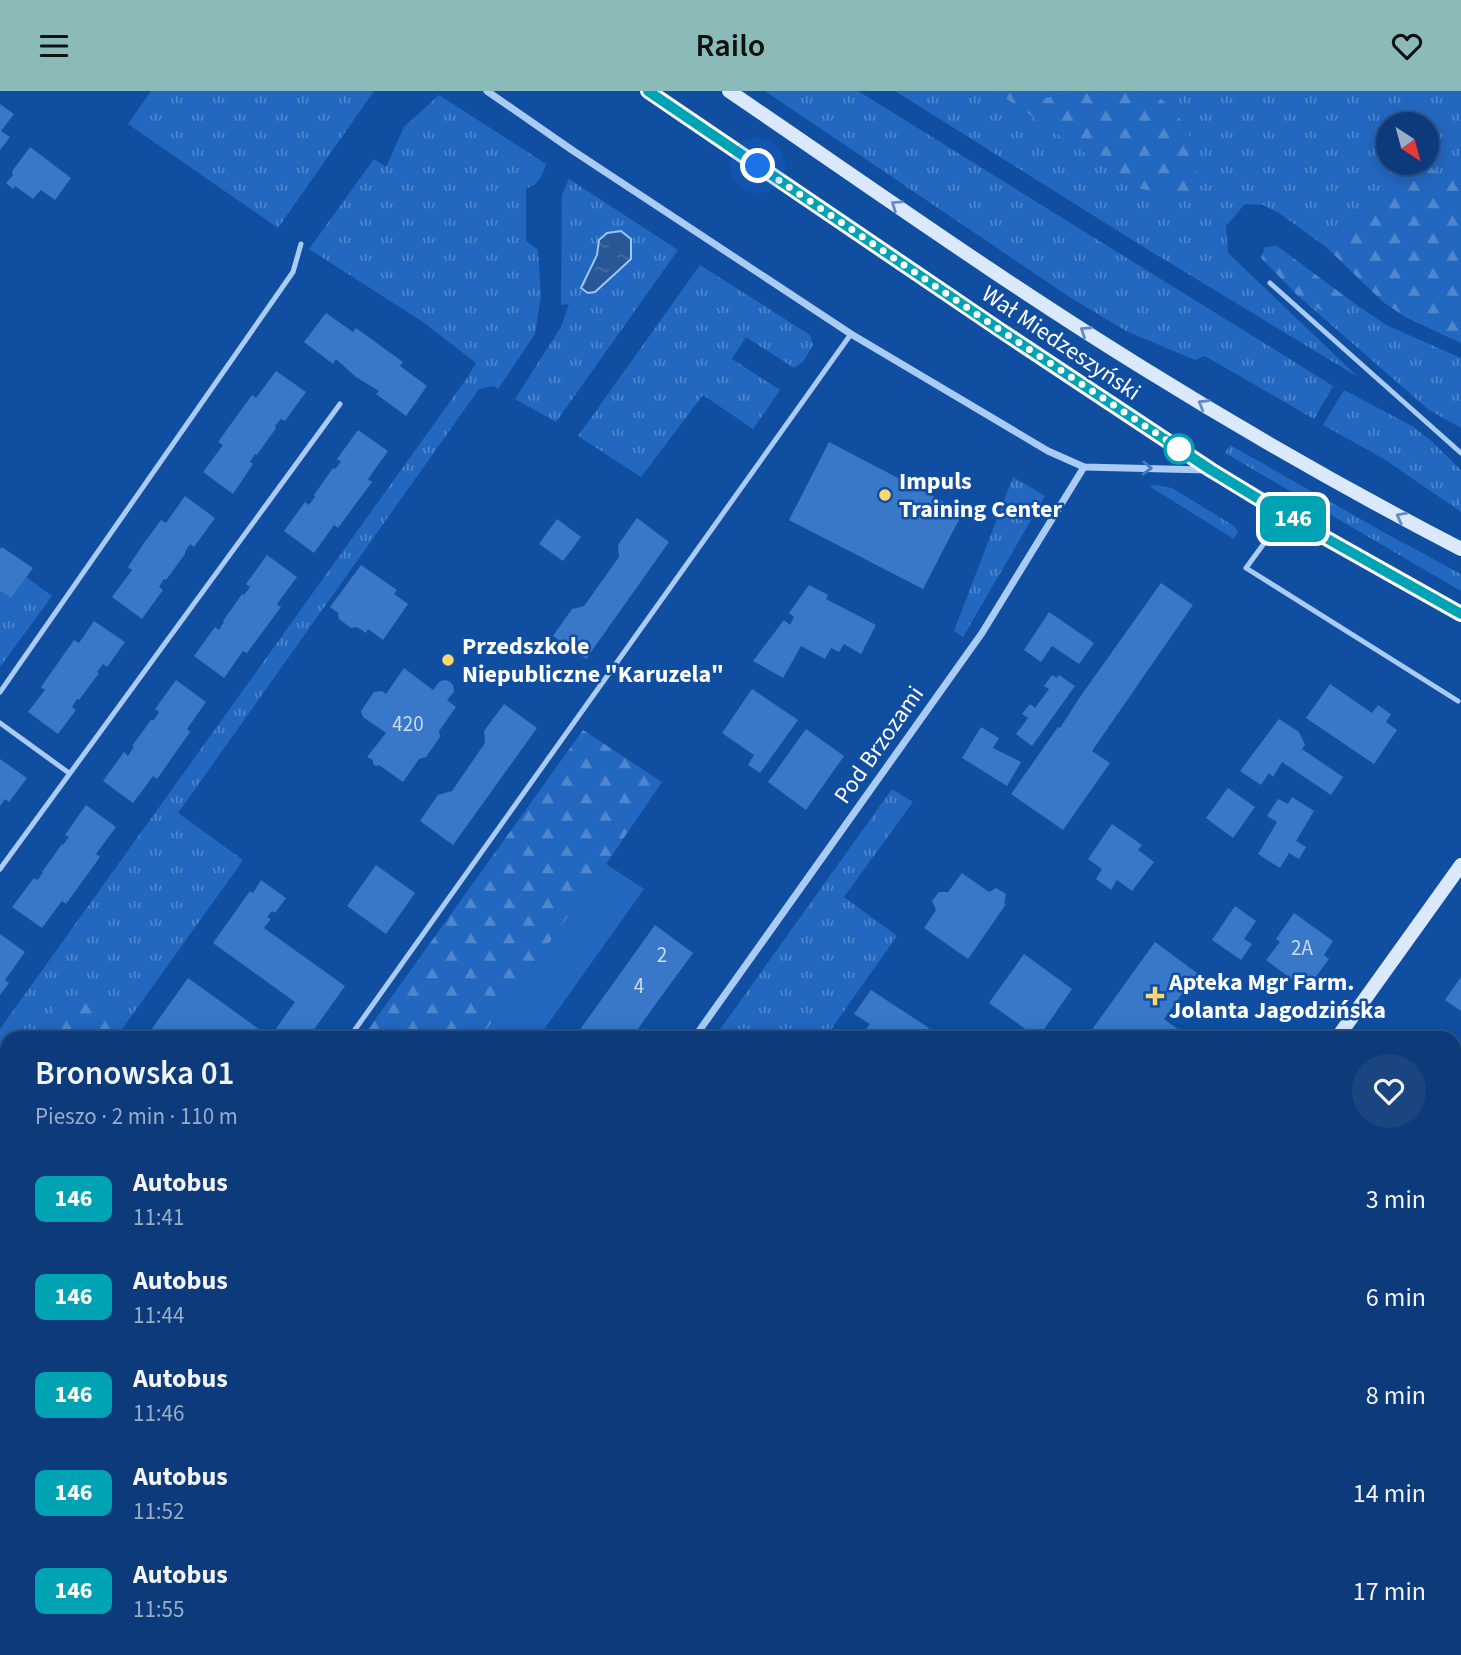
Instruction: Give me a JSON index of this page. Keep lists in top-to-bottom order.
{
  "streets": {
    "main road": ["Wał Miedzeszyński"],
    "street": ["Pod Brzozami"]
  },
  "places": {
    "other": ["Impuls Training Center", "Przedszkole Niepubliczne \"Karuzela\""],
    "health": ["Apteka Mgr Farm. Jolanta Jagodzińska"]
  },
  "lines": ["bus line 146"],
  "house_numbers": [
    "420",
    "2A",
    "2",
    "4"
  ],
  "north": "bottom right",
  "page": {
    "header": "Railo",
    "on_map": "146",
    "heading": ["Bronowska 01", "Pieszo · 2 min · 110 m"],
    "list": [
      {
        "mark": "146",
        "name": "Autobus",
        "note": "11:41",
        "value": "3 min"
      },
      {
        "mark": "146",
        "name": "Autobus",
        "note": "11:44",
        "value": "6 min"
      },
      {
        "mark": "146",
        "name": "Autobus",
        "note": "11:46",
        "value": "8 min"
      },
      {
        "mark": "146",
        "name": "Autobus",
        "note": "11:52",
        "value": "14 min"
      },
      {
        "mark": "146",
        "name": "Autobus",
        "note": "11:55",
        "value": "17 min"
      }
    ]
  }
}
